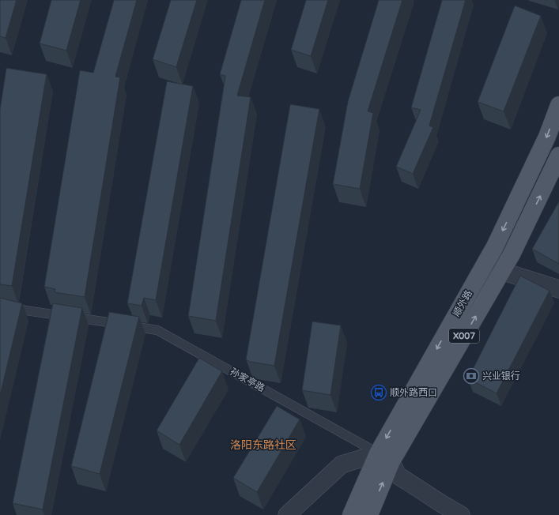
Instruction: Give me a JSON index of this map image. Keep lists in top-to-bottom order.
{
  "streets": {
    "main road": ["顺外路", "X007"],
    "lane": ["孙家亭路"]
  },
  "crossings": [
    ["顺外路", "孙家亭路"]
  ],
  "districts": ["洛阳东路社区"],
  "places": {
    "bank": ["兴业银行"],
    "bus stop": ["顺外路西口"]
  }
}
